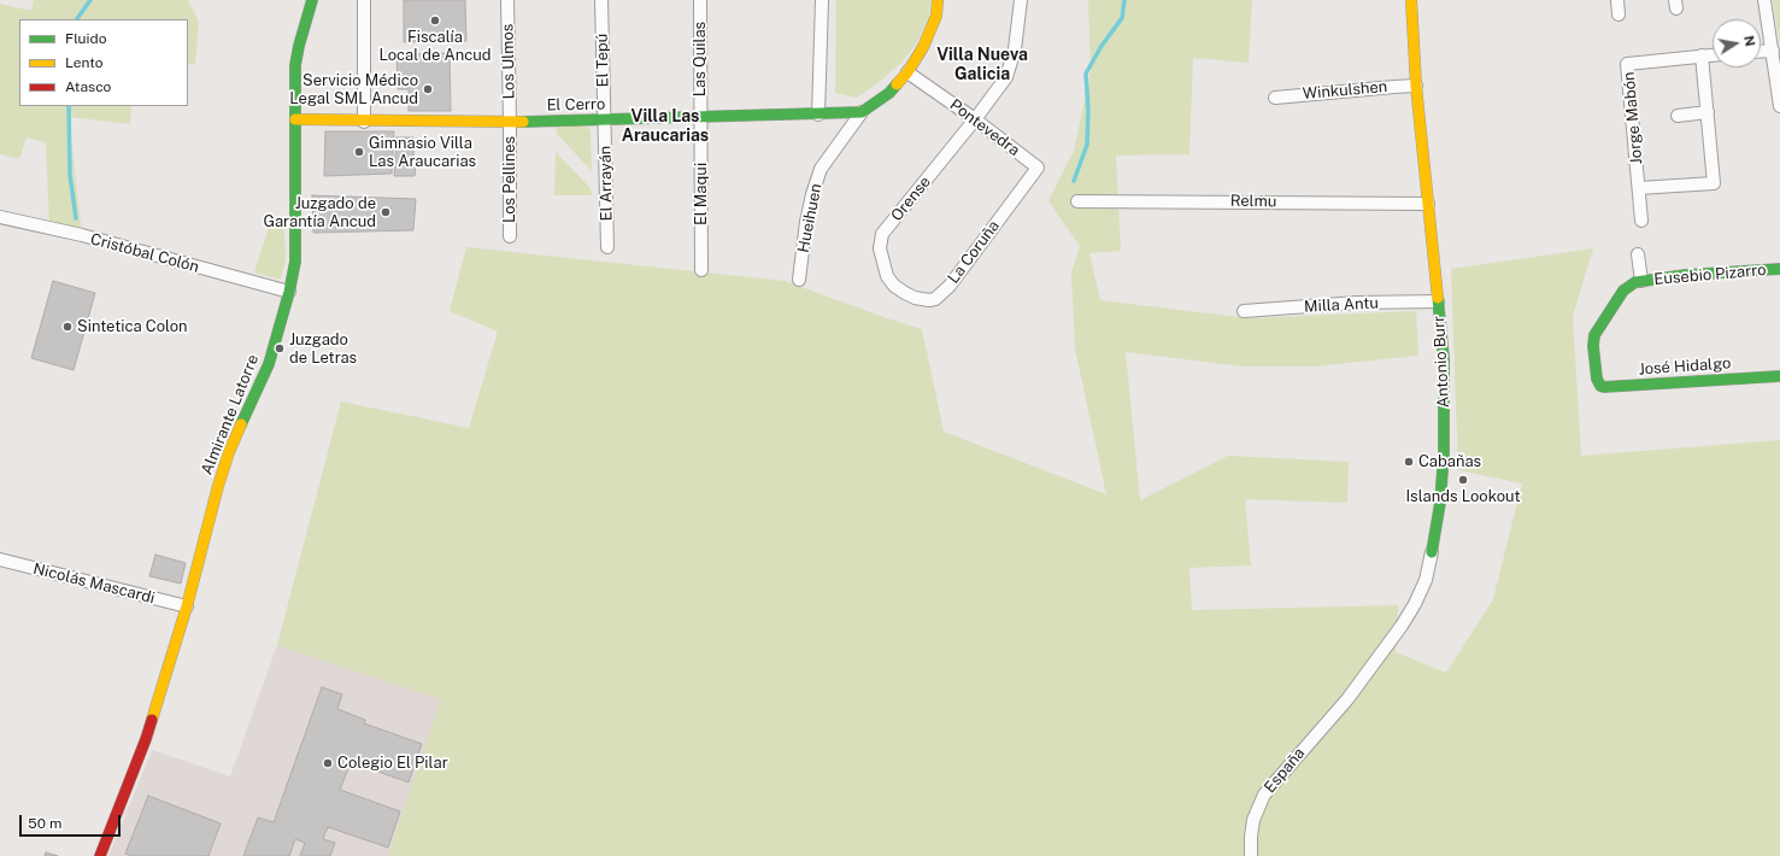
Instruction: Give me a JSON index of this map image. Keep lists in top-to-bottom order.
{
  "streets": {
    "street": [
      "Las Quilas",
      "El Tepú",
      "Los Ulmos",
      "Winkulshen",
      "El Cerro",
      "Jorge Mabón",
      "Pontevedra",
      "Los Pellines",
      "El Arrayán",
      "El Maqui",
      "Orense",
      "Relmu",
      "Hueihuen",
      "La Coruña",
      "Cristóbal Colón",
      "Eusebio Pizarro",
      "Milla Antu",
      "Antonio Burr",
      "José Hidalgo",
      "Almirante Latorre",
      "Nicolás Mascardi",
      "España"
    ]
  },
  "crossings": [
    ["Las Quilas", "El Cerro"],
    ["Las Quilas", "El Maqui"],
    ["El Tepú", "El Cerro"],
    ["El Tepú", "El Arrayán"],
    ["Los Ulmos", "El Cerro"],
    ["Los Ulmos", "Los Pellines"],
    ["Winkulshen", "Antonio Burr"],
    ["El Cerro", "Los Pellines"],
    ["El Cerro", "El Arrayán"],
    ["El Cerro", "El Maqui"],
    ["El Cerro", "Hueihuen"],
    ["El Cerro", "Almirante Latorre"],
    ["Pontevedra", "Orense"],
    ["Pontevedra", "La Coruña"],
    ["Orense", "La Coruña"],
    ["Relmu", "Antonio Burr"],
    ["Cristóbal Colón", "Almirante Latorre"],
    ["Eusebio Pizarro", "José Hidalgo"],
    ["Milla Antu", "Antonio Burr"],
    ["Antonio Burr", "España"],
    ["Almirante Latorre", "Nicolás Mascardi"]
  ],
  "districts": ["Villa Nueva Galicia", "Villa Las Araucarias"],
  "places": [
    "Fiscalía Local de Ancud",
    "Servicio Médico Legal SML Ancud",
    "Gimnasio Villa Las Araucarias",
    "Juzgado de Garantía Ancud",
    "Sintetica Colon",
    "Juzgado de Letras",
    "Cabañas",
    "Islands Lookout",
    "Colegio El Pilar"
  ],
  "legend": ["Fluido", "Lento", "Atasco"],
  "scale_bar": "50 m",
  "north": "right"
}
